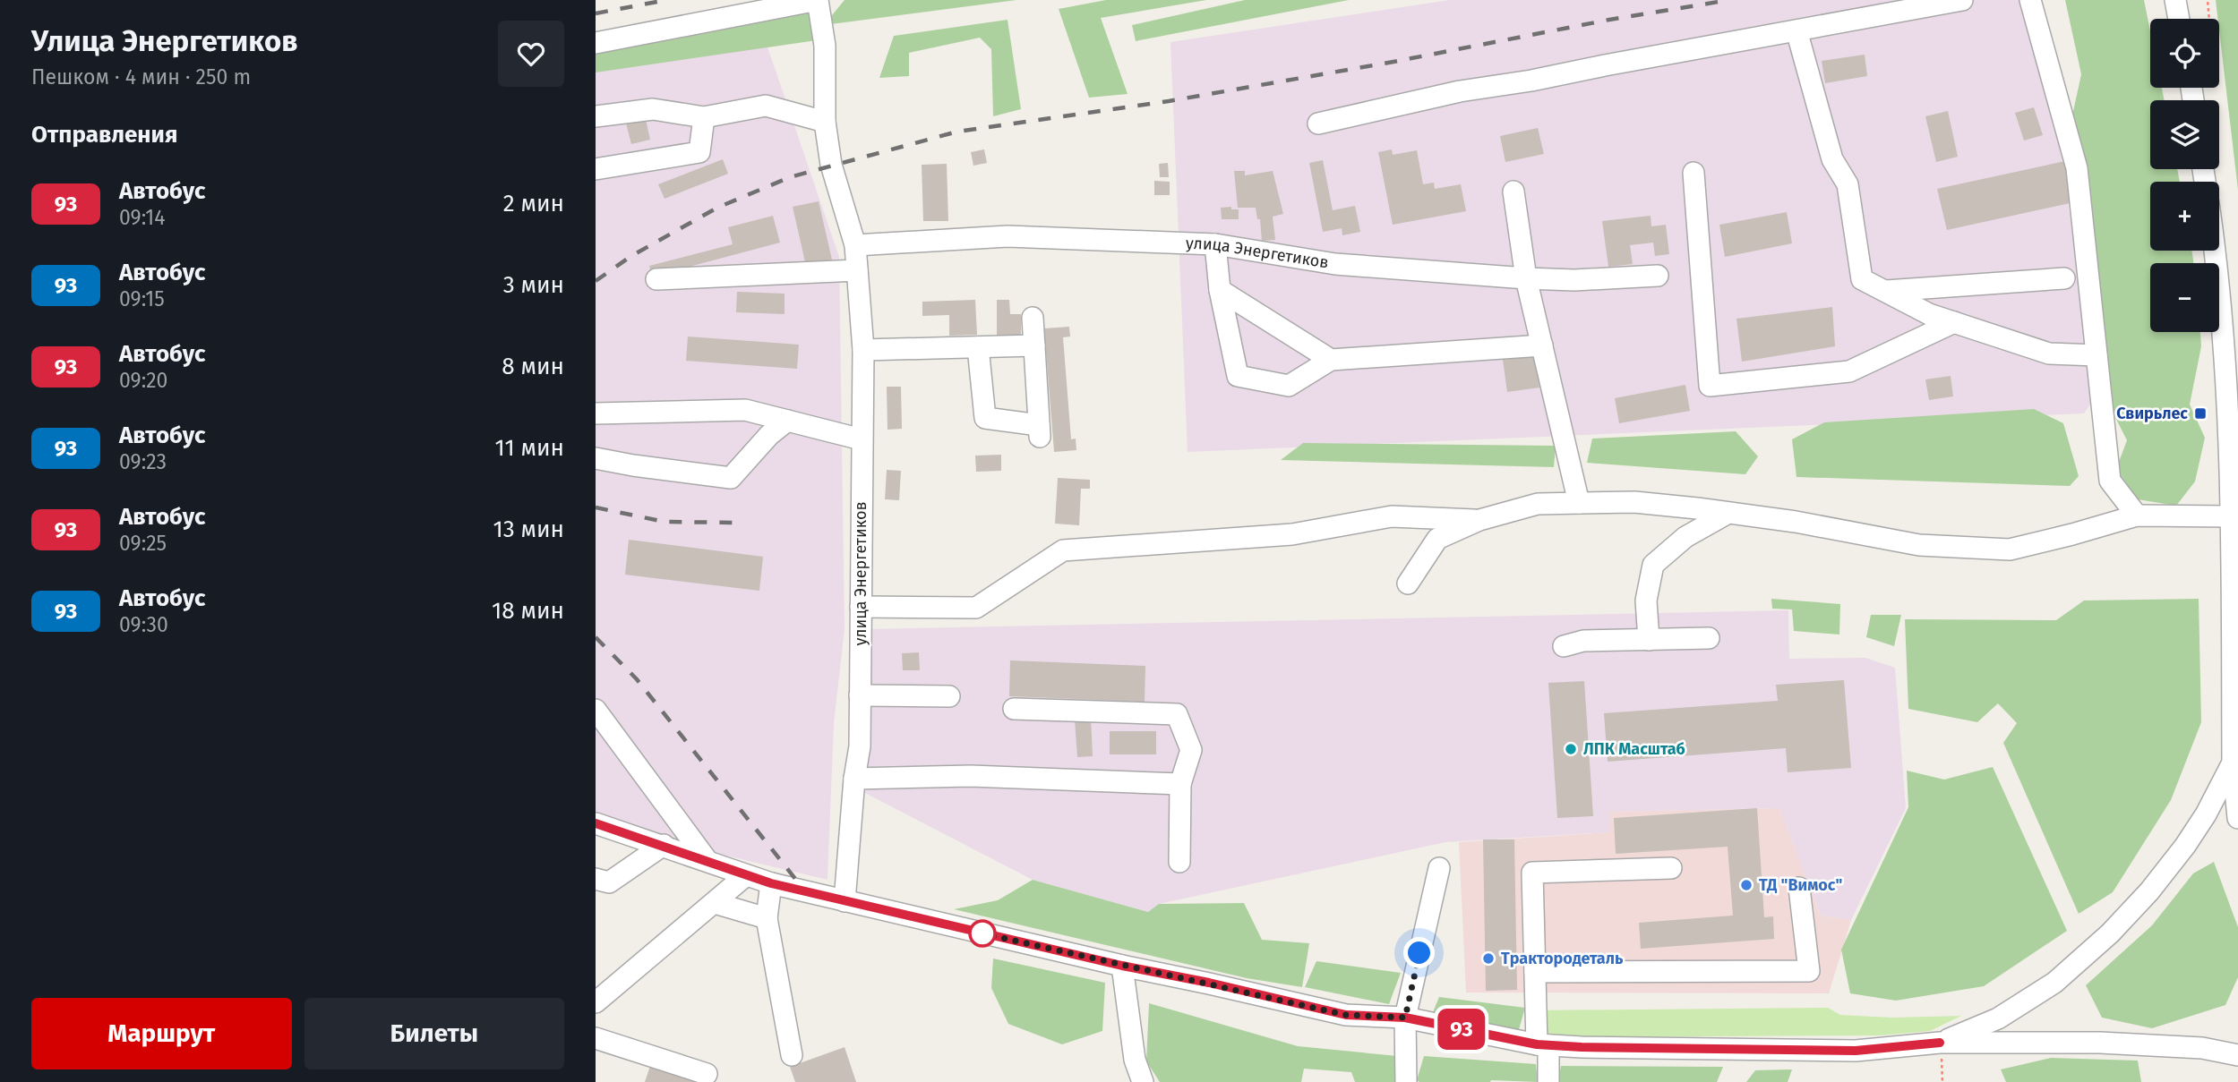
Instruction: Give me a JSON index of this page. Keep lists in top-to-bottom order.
{
  "streets": {
    "street": ["улица Энергетиков"]
  },
  "places": {
    "transit": ["Свирьлес"],
    "other": ["ЛПК Масштаб", "ТД \"Вимос\"", "Трактородеталь"]
  },
  "lines": ["bus line 93"],
  "page": {
    "heading": [
      ["Улица Энергетиков", "Пешком · 4 мин · 250 m"],
      "Отправления"
    ],
    "on_map": "93",
    "map_buttons": ["+", "−"],
    "list": [
      {
        "mark": "93",
        "name": "Автобус",
        "note": "09:14",
        "value": "2 мин"
      },
      {
        "mark": "93",
        "name": "Автобус",
        "note": "09:15",
        "value": "3 мин"
      },
      {
        "mark": "93",
        "name": "Автобус",
        "note": "09:20",
        "value": "8 мин"
      },
      {
        "mark": "93",
        "name": "Автобус",
        "note": "09:23",
        "value": "11 мин"
      },
      {
        "mark": "93",
        "name": "Автобус",
        "note": "09:25",
        "value": "13 мин"
      },
      {
        "mark": "93",
        "name": "Автобус",
        "note": "09:30",
        "value": "18 мин"
      }
    ],
    "buttons": ["Маршрут", "Билеты"]
  }
}
